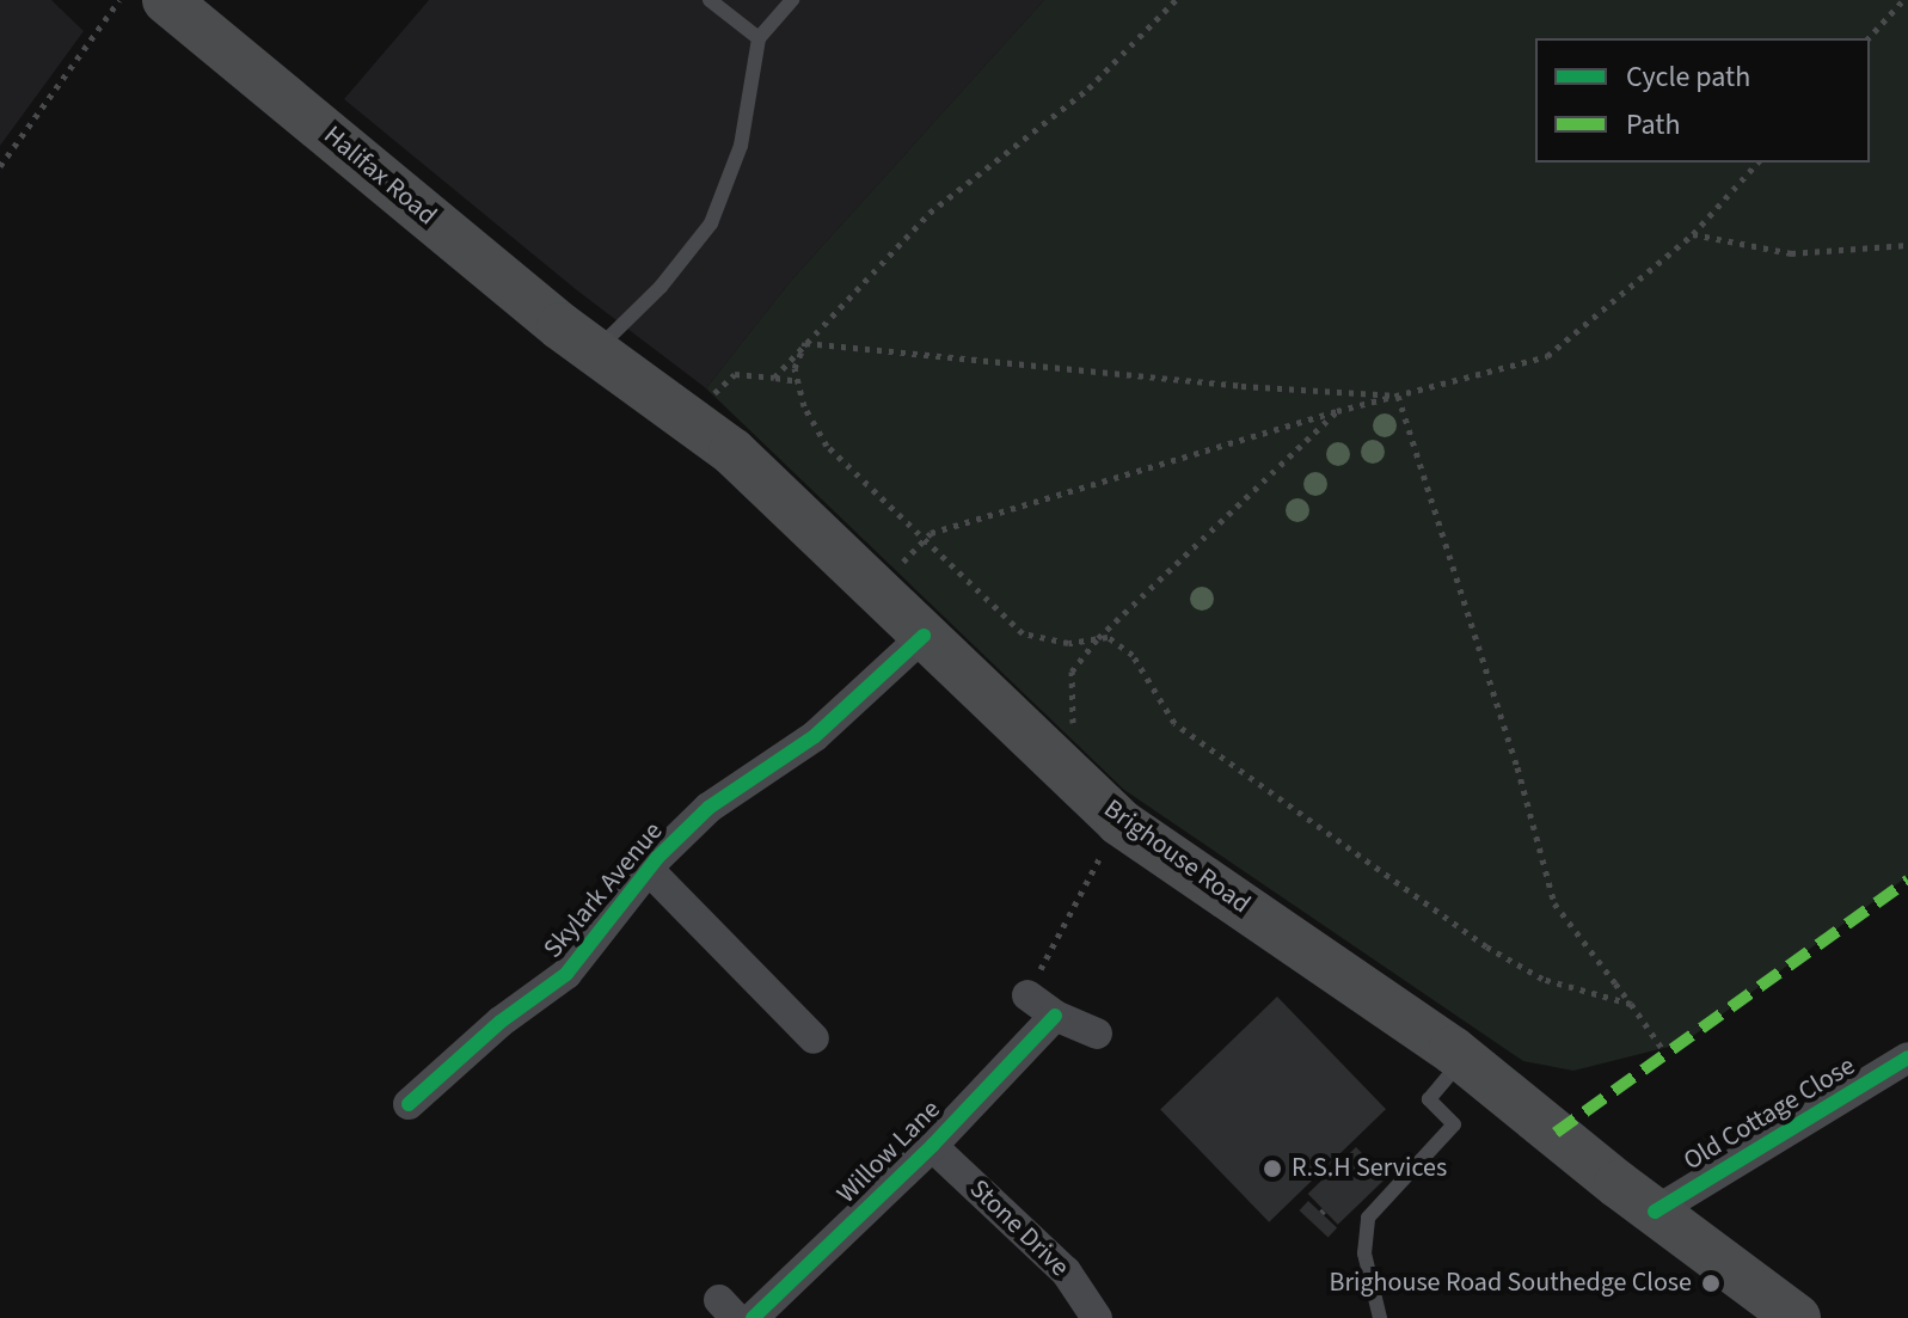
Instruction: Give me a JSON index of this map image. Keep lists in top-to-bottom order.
{
  "streets": {
    "main road": ["Halifax Road", "Brighouse Road"],
    "street": [
      "Skylark Avenue",
      "Old Cottage Close",
      "Willow Lane",
      "Stone Drive"
    ]
  },
  "crossings": [
    ["Halifax Road", "Brighouse Road"],
    ["Brighouse Road", "Skylark Avenue"],
    ["Brighouse Road", "Old Cottage Close"],
    ["Willow Lane", "Stone Drive"]
  ],
  "places": ["R.S.H Services", "Brighouse Road Southedge Close"],
  "legend": ["Cycle path", "Path"]
}
